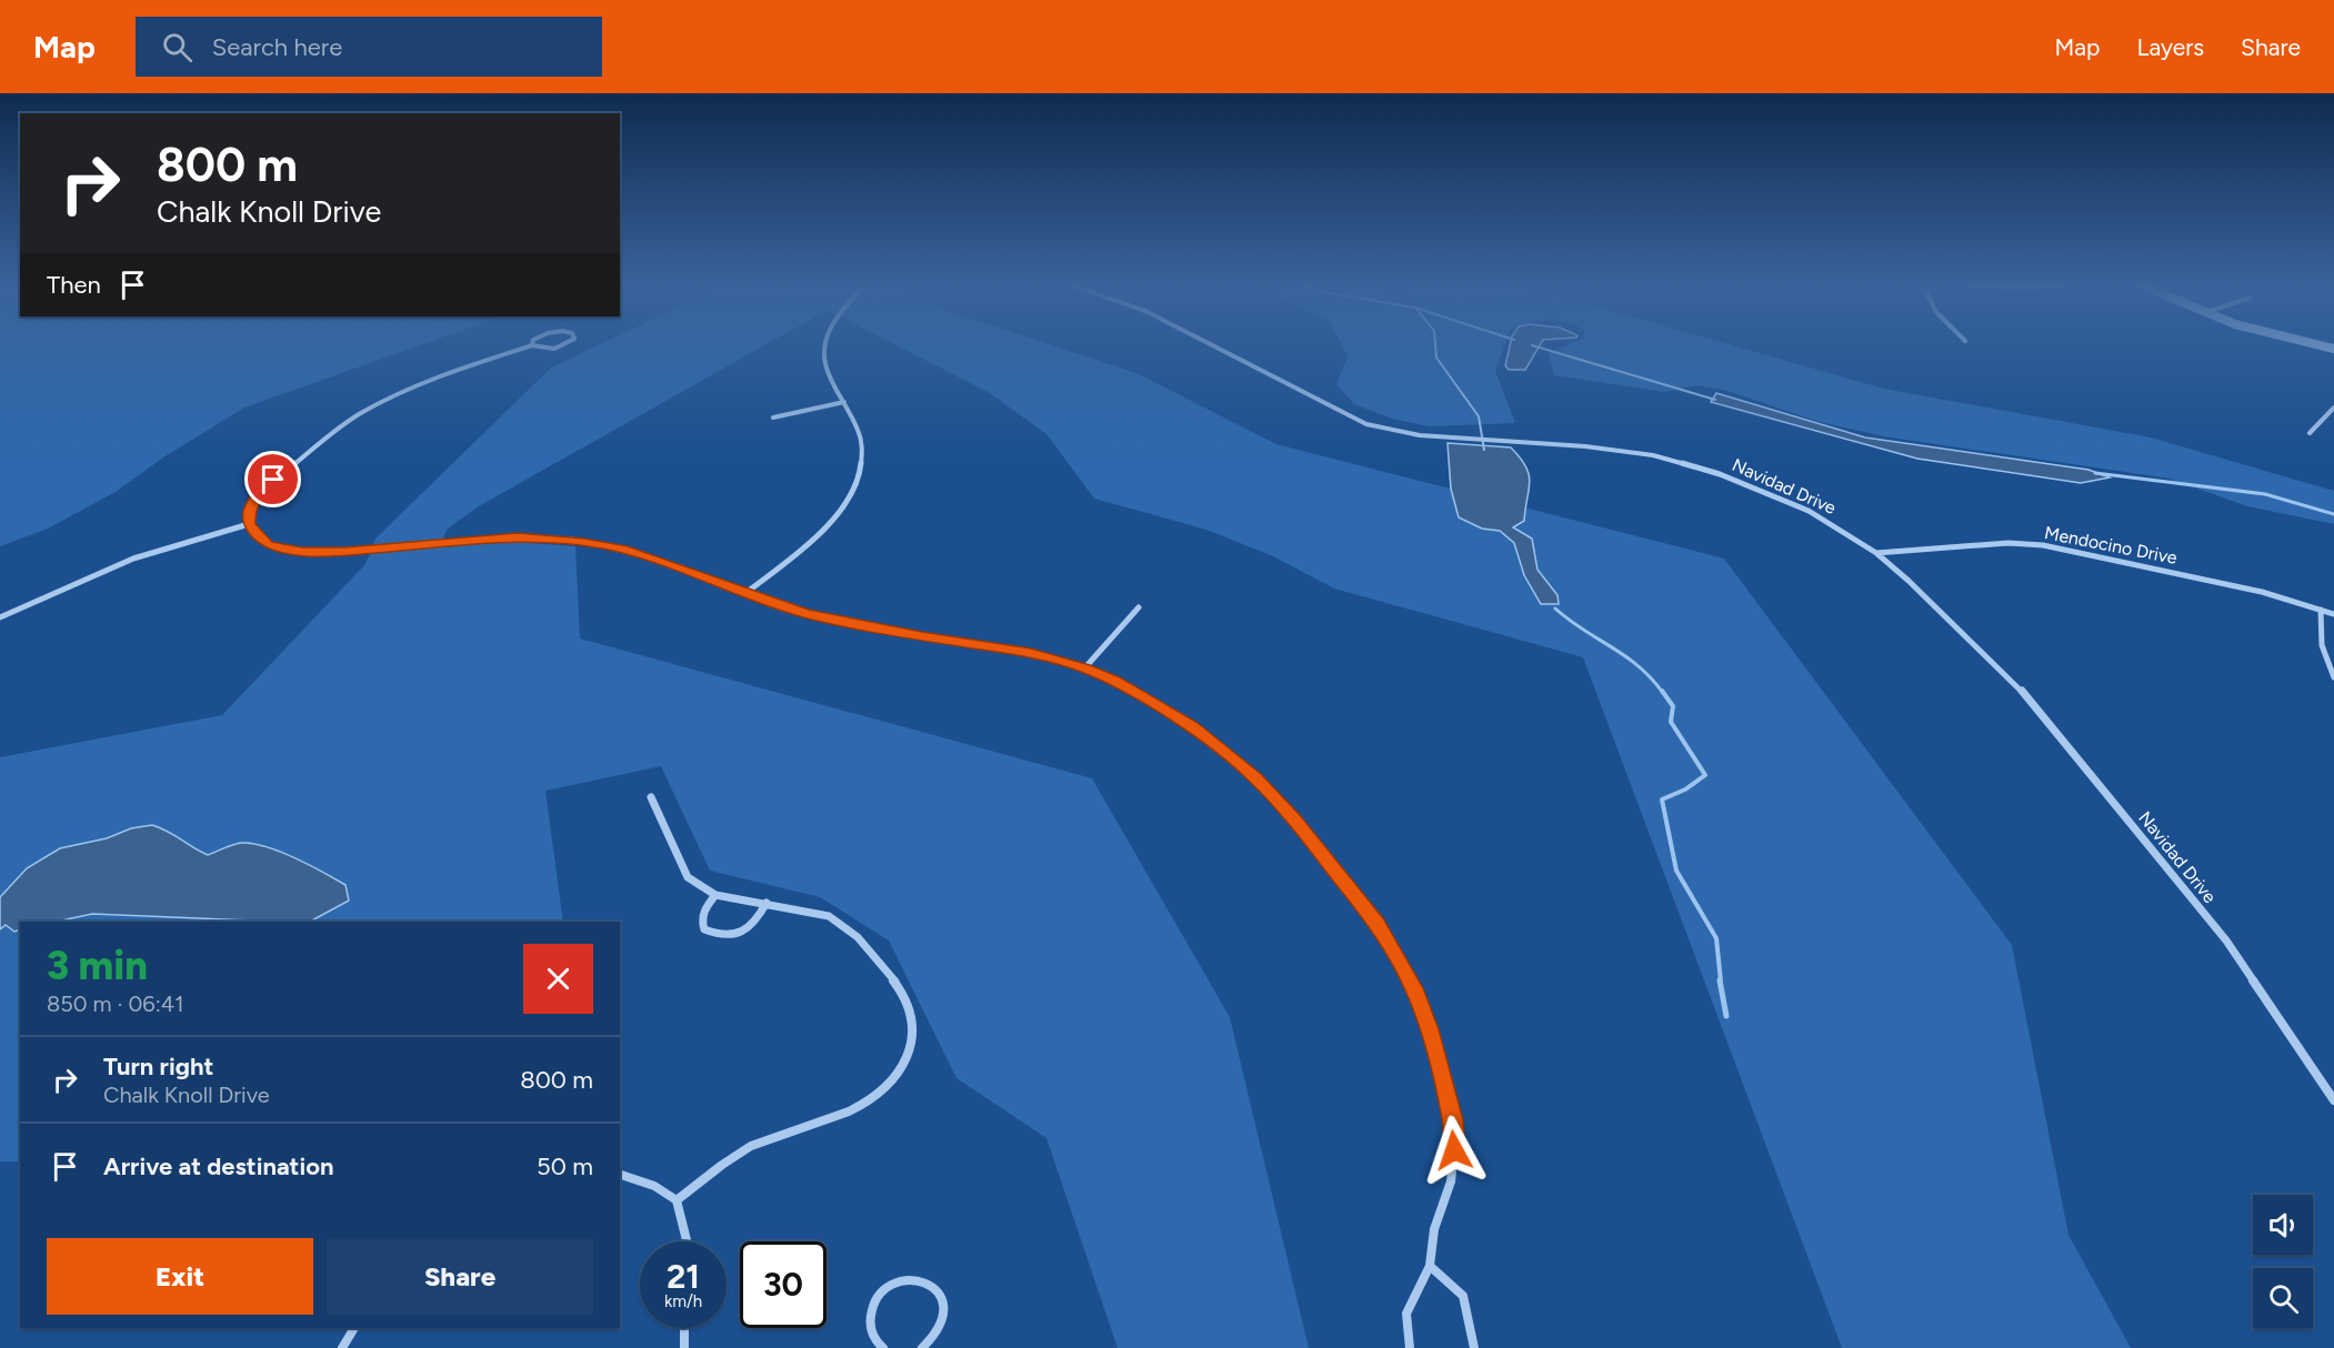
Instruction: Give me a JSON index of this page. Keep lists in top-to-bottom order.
{
  "streets": {
    "street": ["Navidad Drive", "Mendocino Drive"]
  },
  "crossings": [
    ["Navidad Drive", "Mendocino Drive"]
  ],
  "page": {
    "header": "Map",
    "search": "Search here",
    "nav": ["Map", "Layers", "Share"],
    "turn": ["800 m", "Chalk Knoll Drive"],
    "then": "Then",
    "heading": ["3 min", "850 m · 06:41"],
    "list": [
      {
        "name": "Turn right",
        "note": "Chalk Knoll Drive",
        "value": "800 m"
      },
      {
        "name": "Arrive at destination",
        "value": "50 m"
      }
    ],
    "buttons": ["Exit", "Share"],
    "speed": "21 km/h",
    "limit": "30"
  }
}
